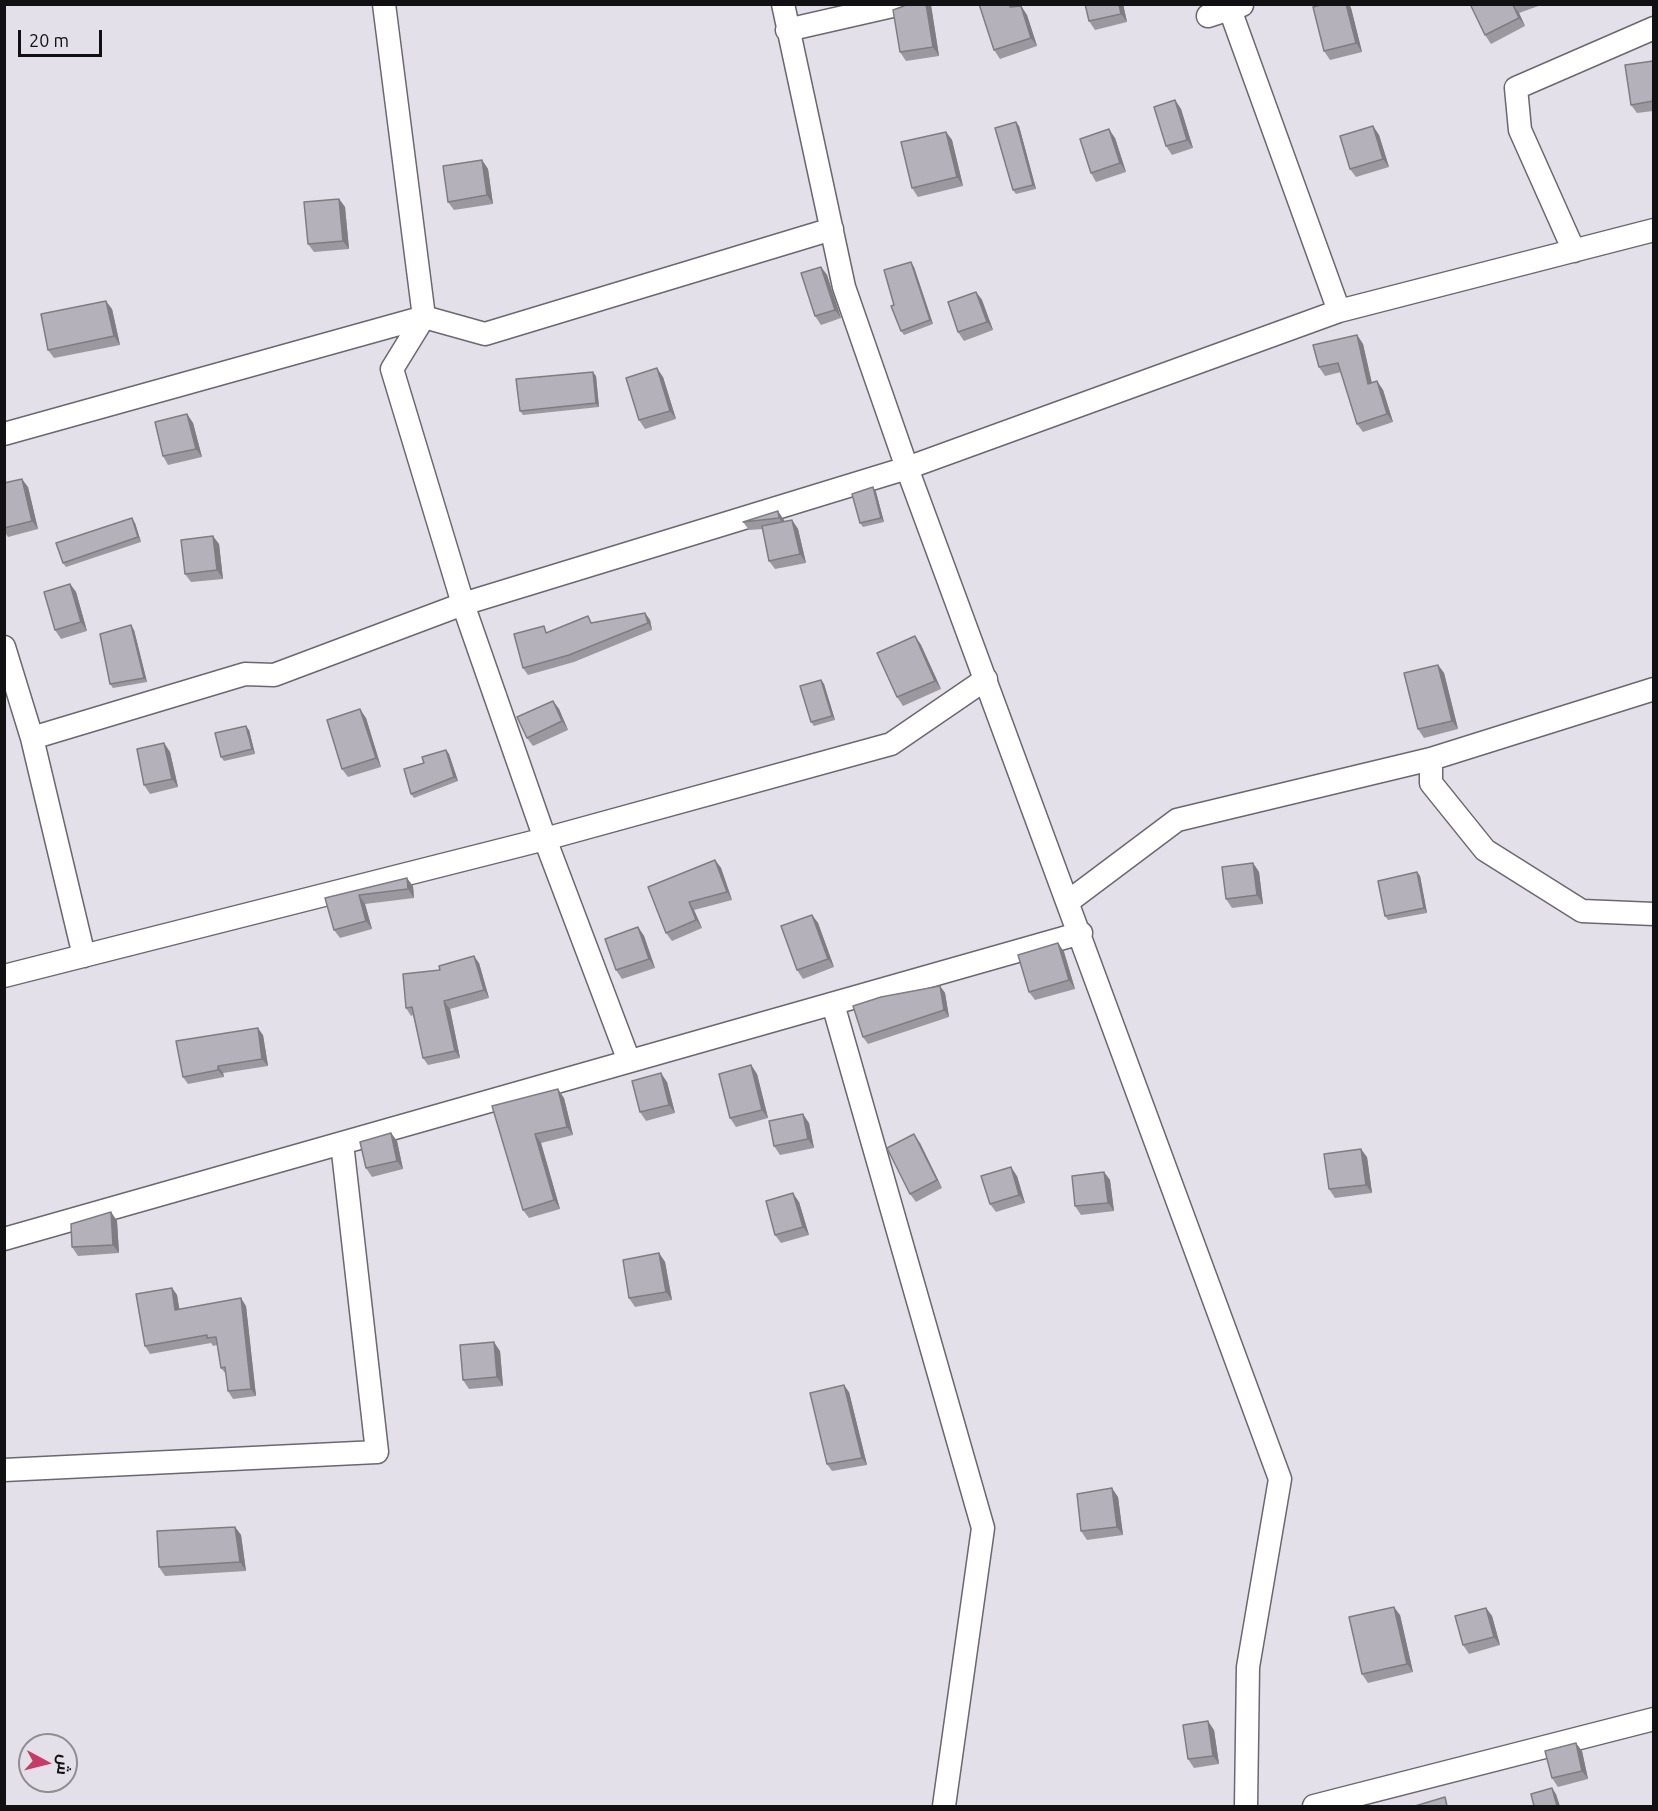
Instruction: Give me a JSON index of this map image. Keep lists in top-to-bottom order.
{
  "scale_bar": "20 m",
  "north": "right"
}
